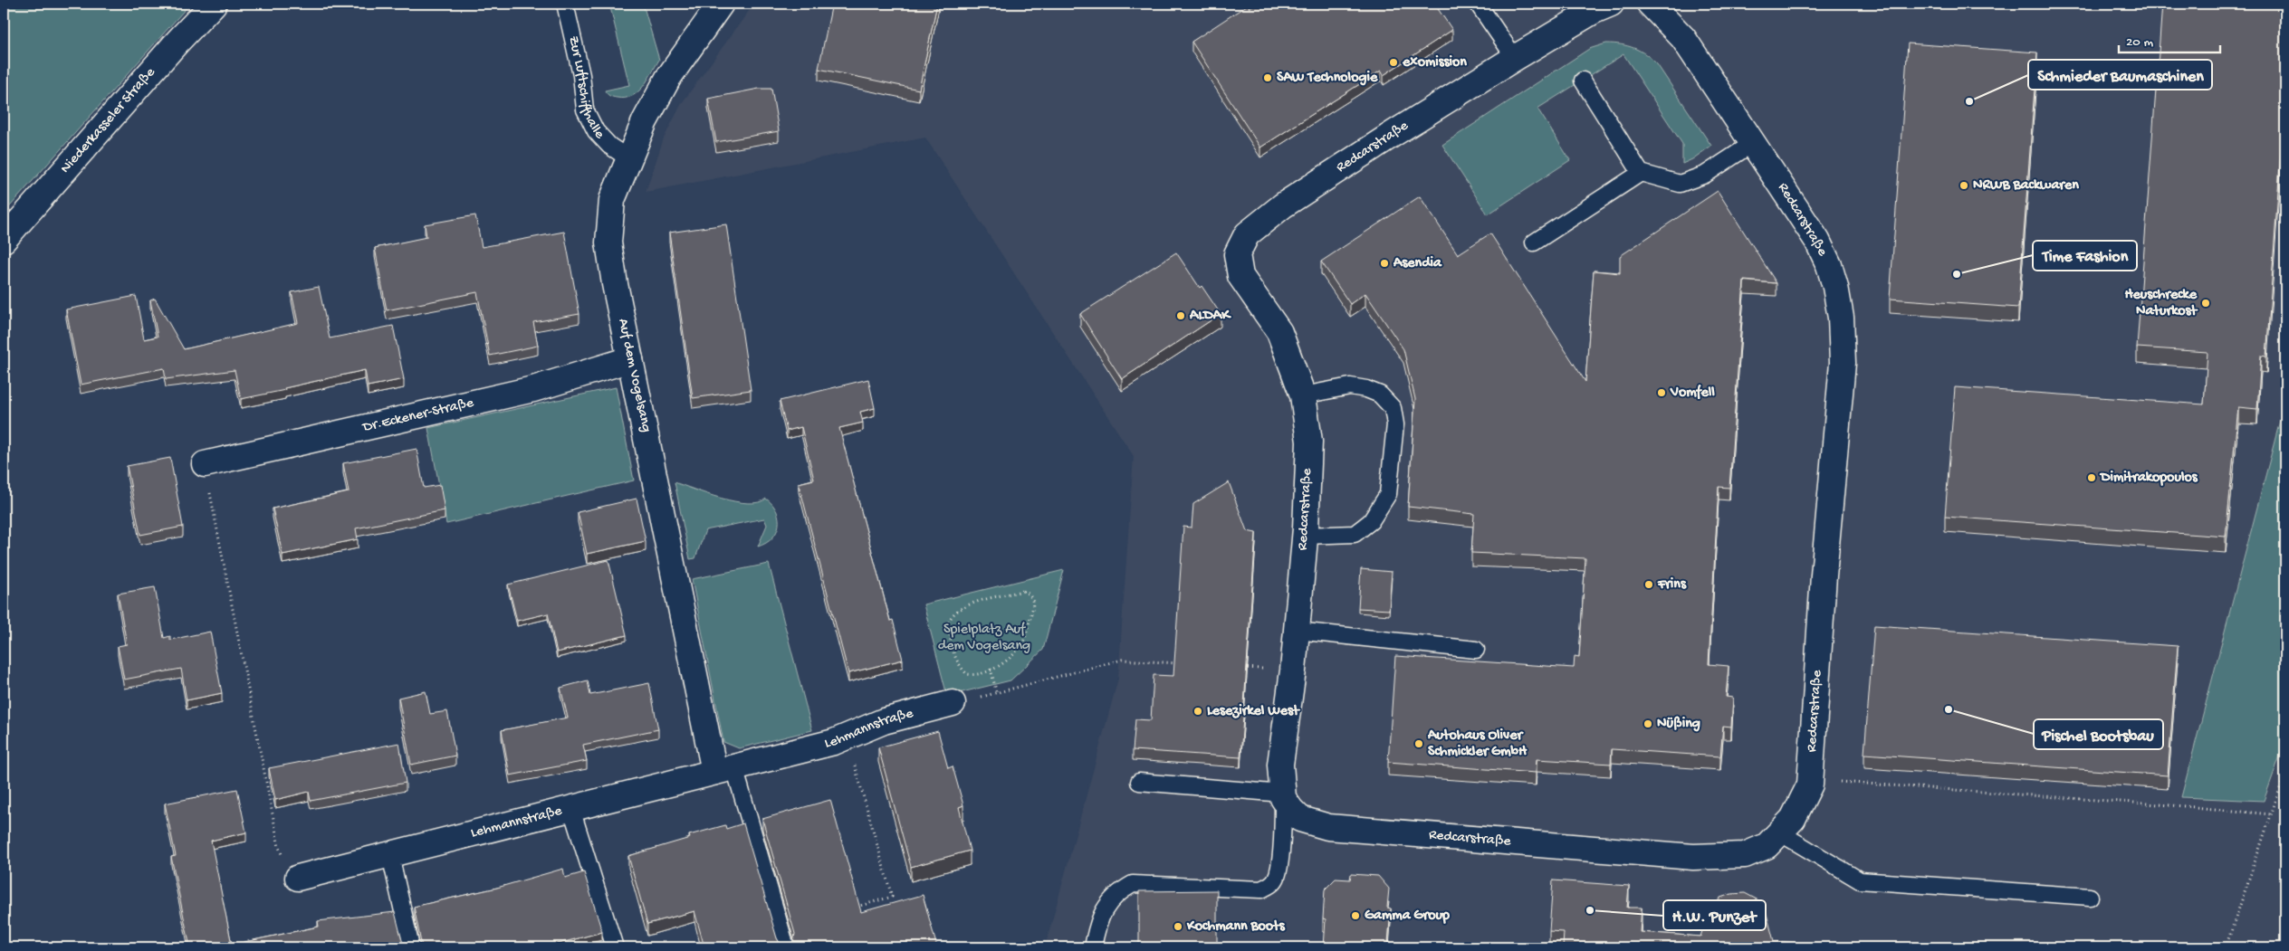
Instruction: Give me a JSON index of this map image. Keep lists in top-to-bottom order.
{
  "streets": {
    "street": [
      "Niederkasseler Straße",
      "Redcarstraße",
      "Auf dem Vogelsang",
      "Dr.Eckener-Straße",
      "Lehmannstraße"
    ],
    "lane": ["Zur Luftschiffhalle"]
  },
  "crossings": [
    ["Zur Luftschiffhalle", "Auf dem Vogelsang"],
    ["Auf dem Vogelsang", "Dr.Eckener-Straße"],
    ["Auf dem Vogelsang", "Lehmannstraße"]
  ],
  "parks": ["Spielplatz Auf dem Vogelsang"],
  "places": [
    "exomission",
    "SAW Technologie",
    "Schmieder Baumaschinen",
    "NRWB Backwaren",
    "Asendia",
    "Time Fashion",
    "Heuschrecke Naturkost",
    "ALDAK",
    "Vomfell",
    "Dimitrakopoulos",
    "Frins",
    "Pischel Bootsbau",
    "Lesezirkel West",
    "Nüßing",
    "Autohaus Oliver Schmickler GmbH",
    "H.W. Punzet",
    "Gamma Group",
    "Kochmann Boots"
  ],
  "scale_bar": "20 m"
}
